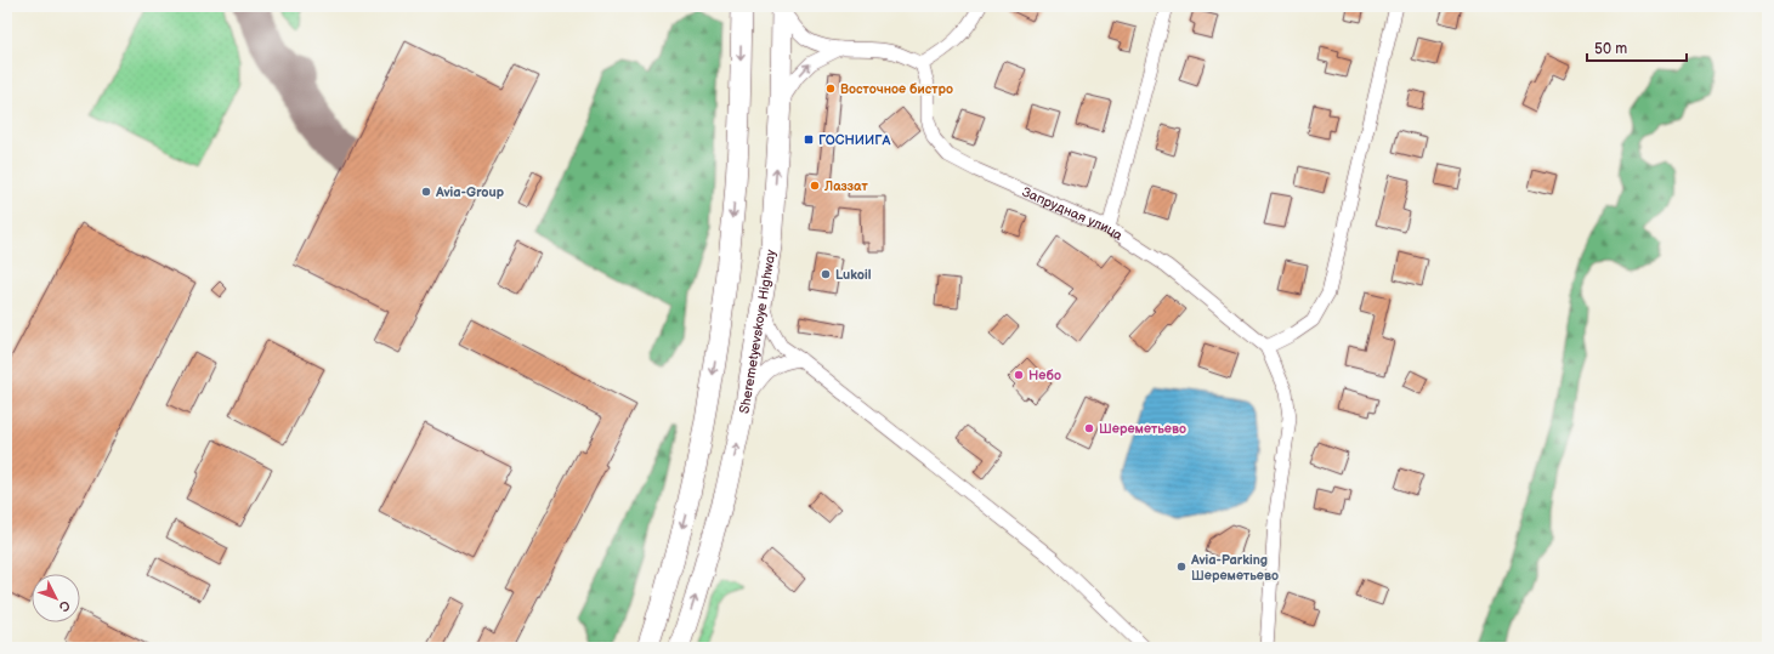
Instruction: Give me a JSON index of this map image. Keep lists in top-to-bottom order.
{
  "streets": {
    "main road": ["Sheremetyevskoye Highway"],
    "street": ["Запрудная улица"]
  },
  "places": {
    "other": [
      "Восточное бистро",
      "Лаззат",
      "Avia-Group",
      "Lukoil",
      "Небо",
      "Шереметьево",
      "Avia-Parking Шереметьево"
    ],
    "transit": ["ГОСНИИГА"]
  },
  "scale_bar": "50 m",
  "north": "bottom right"
}
